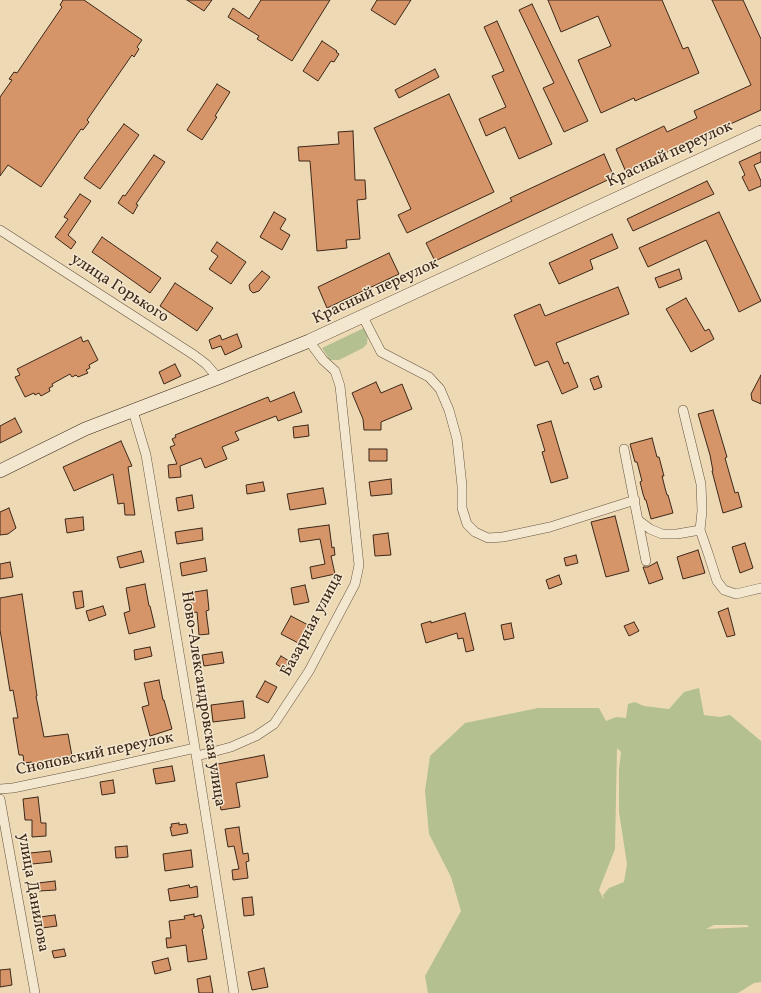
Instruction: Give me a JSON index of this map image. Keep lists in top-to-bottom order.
{
  "streets": {
    "main road": ["Красный переулок"],
    "street": [
      "улица Горького",
      "Базарная улица",
      "Ново-Александровская улица",
      "Сноповский переулок",
      "улица Данилова"
    ]
  },
  "crossings": [
    ["Красный переулок", "улица Горького"],
    ["Красный переулок", "Базарная улица"],
    ["Красный переулок", "Ново-Александровская улица"],
    ["Базарная улица", "Ново-Александровская улица"],
    ["Базарная улица", "Сноповский переулок"],
    ["Ново-Александровская улица", "Сноповский переулок"]
  ]
}
